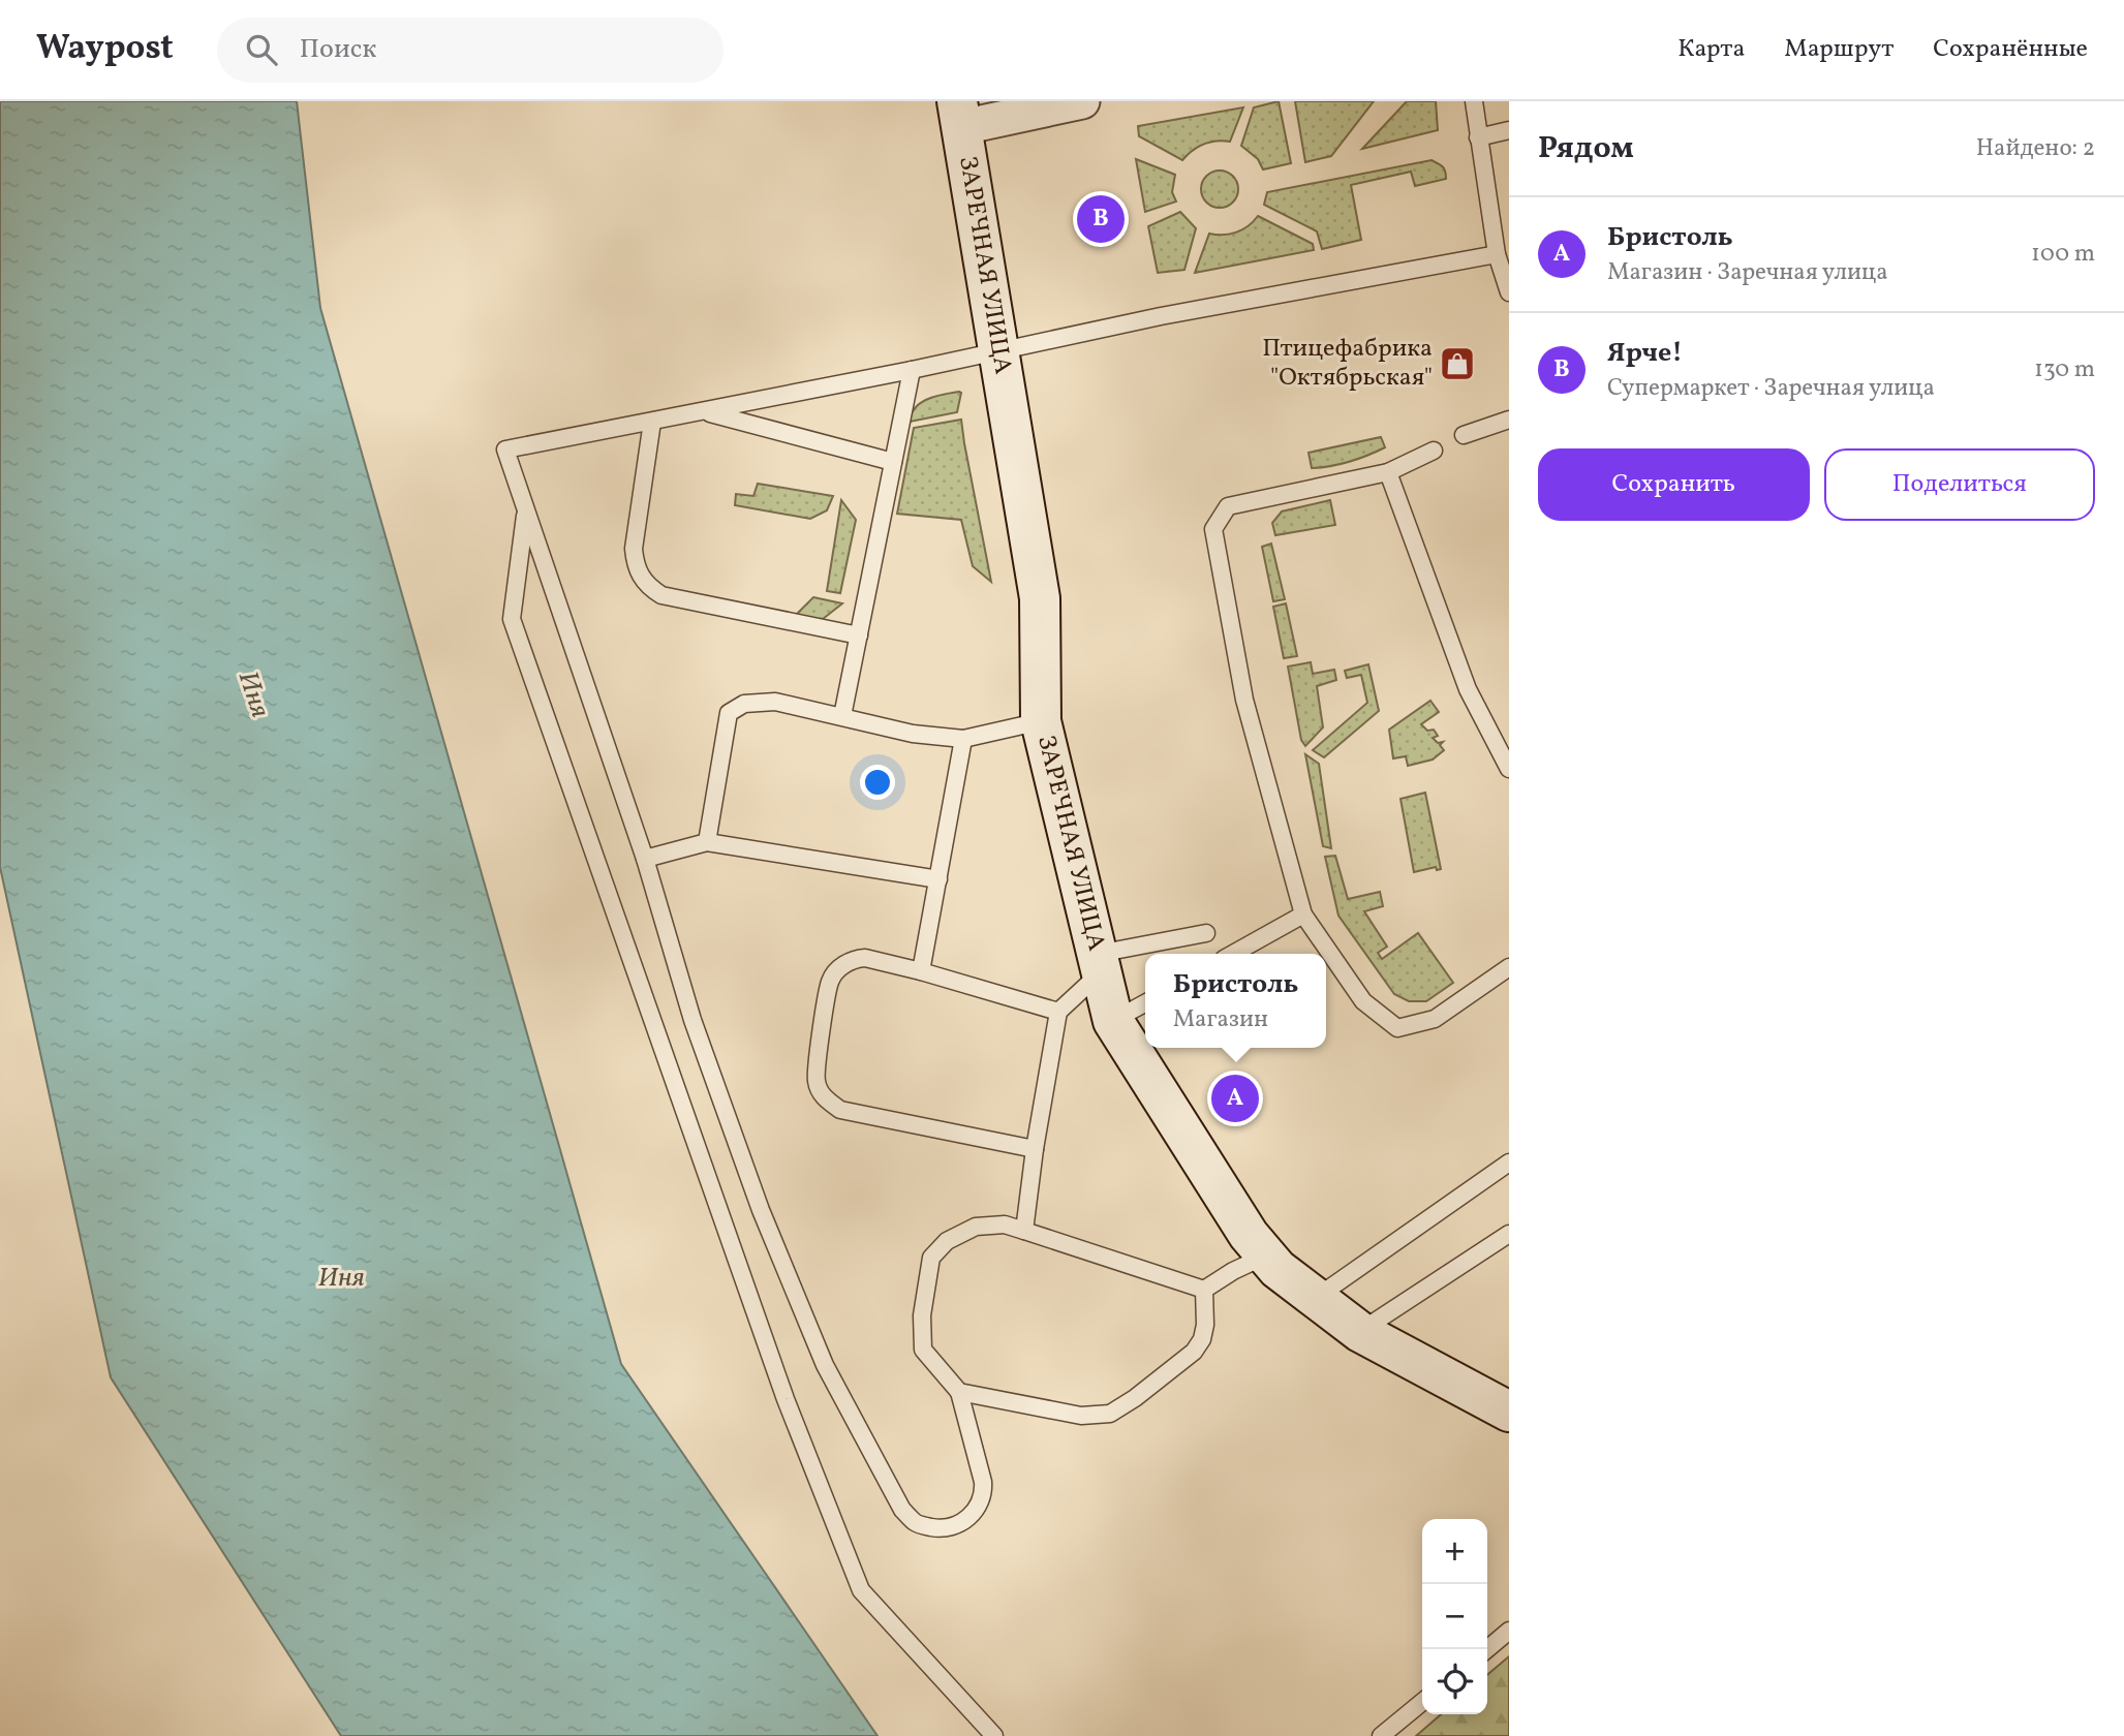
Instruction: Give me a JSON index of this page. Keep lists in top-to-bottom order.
{
  "streets": {
    "street": ["ЗАРЕЧНАЯ УЛИЦА"]
  },
  "water": ["Иня"],
  "places": {
    "shop": ["Птицефабрика \"Октябрьская\""]
  },
  "page": {
    "header": "Waypost",
    "search": "Поиск",
    "nav": ["Карта", "Маршрут", "Сохранённые"],
    "heading": ["Рядом", "Найдено: 2"],
    "pins": ["B", "A"],
    "list": [
      {
        "mark": "A",
        "name": "Бристоль",
        "note": "Магазин · Заречная улица",
        "value": "100 m"
      },
      {
        "mark": "B",
        "name": "Ярче!",
        "note": "Супермаркет · Заречная улица",
        "value": "130 m"
      }
    ],
    "buttons": ["Сохранить", "Поделиться"],
    "popup": ["Бристоль", "Магазин"],
    "map_buttons": ["+", "−"]
  }
}
